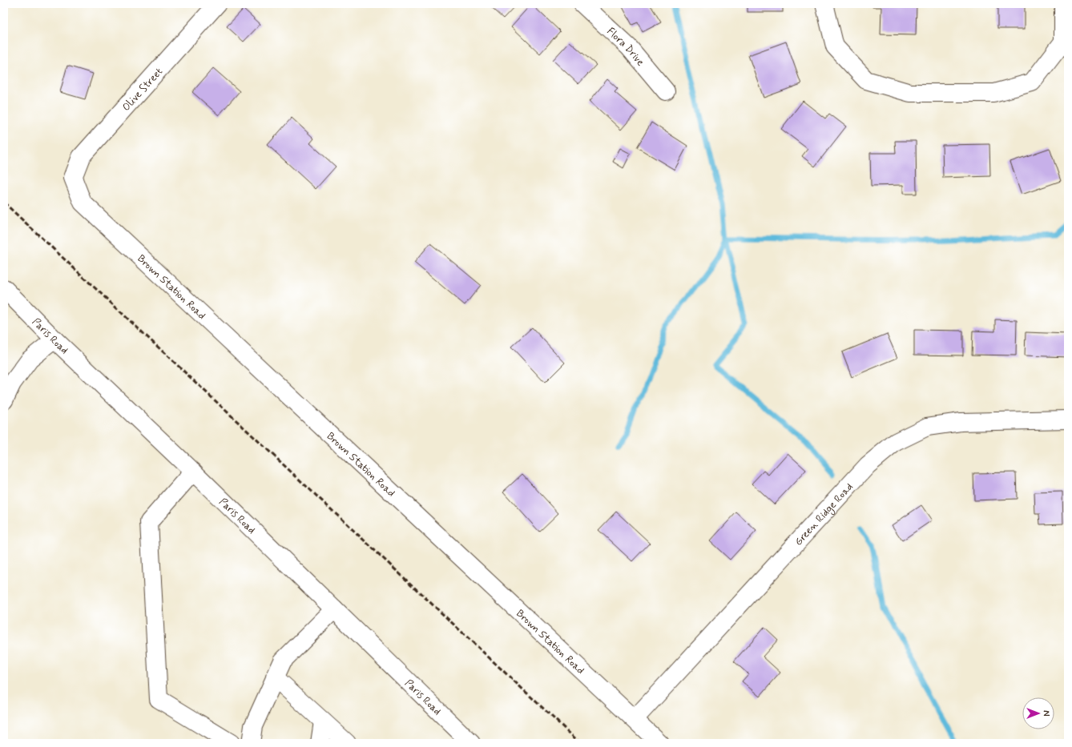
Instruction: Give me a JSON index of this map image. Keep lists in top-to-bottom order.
{
  "streets": {
    "street": [
      "Flora Drive",
      "Olive Street",
      "Brown Station Road",
      "Paris Road",
      "Green Ridge Road"
    ]
  },
  "crossings": [
    ["Olive Street", "Brown Station Road"],
    ["Brown Station Road", "Green Ridge Road"]
  ],
  "north": "right"
}
